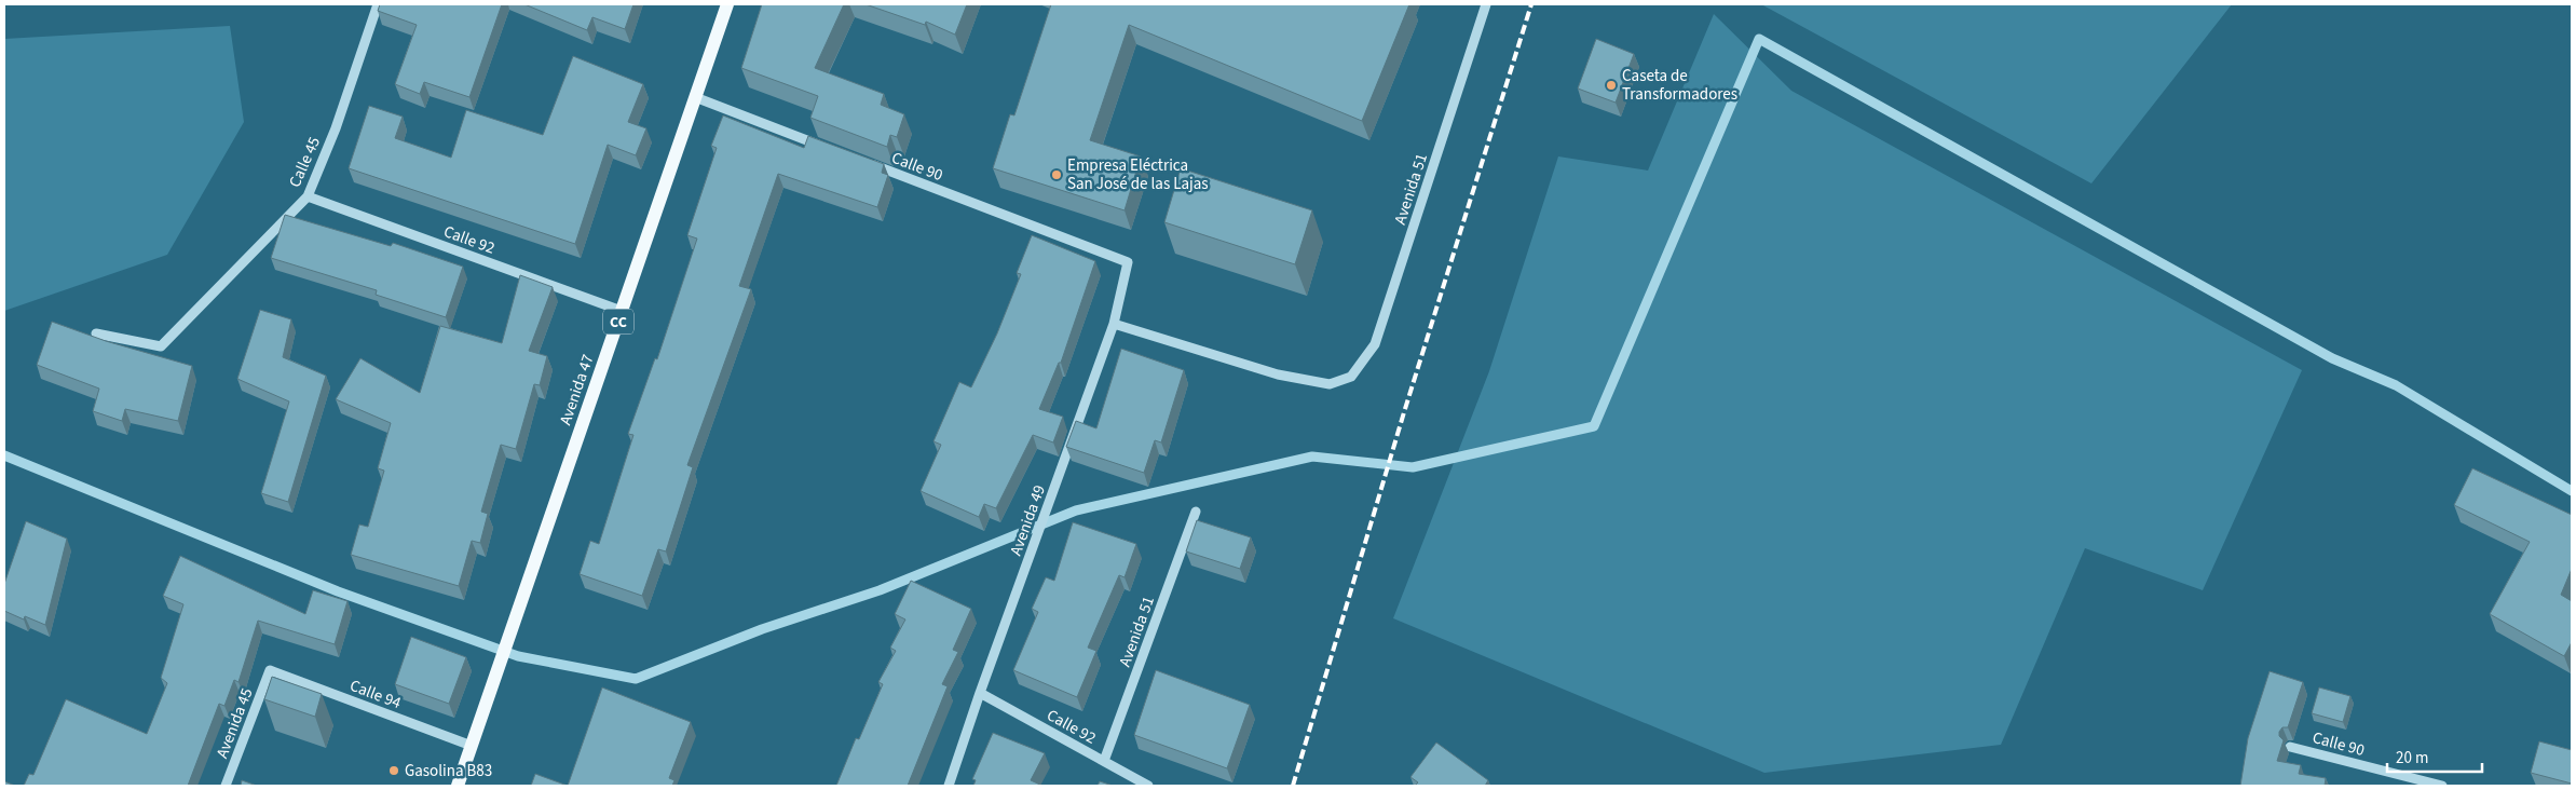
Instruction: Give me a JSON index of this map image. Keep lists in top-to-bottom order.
{
  "streets": {
    "main road": ["CC", "Avenida 47"],
    "street": [
      "Calle 45",
      "Calle 90",
      "Avenida 51",
      "Calle 92",
      "Avenida 49",
      "Calle 94",
      "Avenida 45"
    ]
  },
  "crossings": [
    ["Calle 45", "Calle 92"],
    ["Calle 90", "Avenida 49"],
    ["Avenida 51", "Calle 92"],
    ["Avenida 51", "Avenida 49"],
    ["Calle 92", "Avenida 47"],
    ["Calle 92", "Avenida 49"],
    ["Avenida 47", "Calle 94"],
    ["Calle 94", "Avenida 45"]
  ],
  "places": ["Caseta de Transformadores", "Empresa Eléctrica San José de las Lajas", "Gasolina B83"],
  "scale_bar": "20 m"
}
